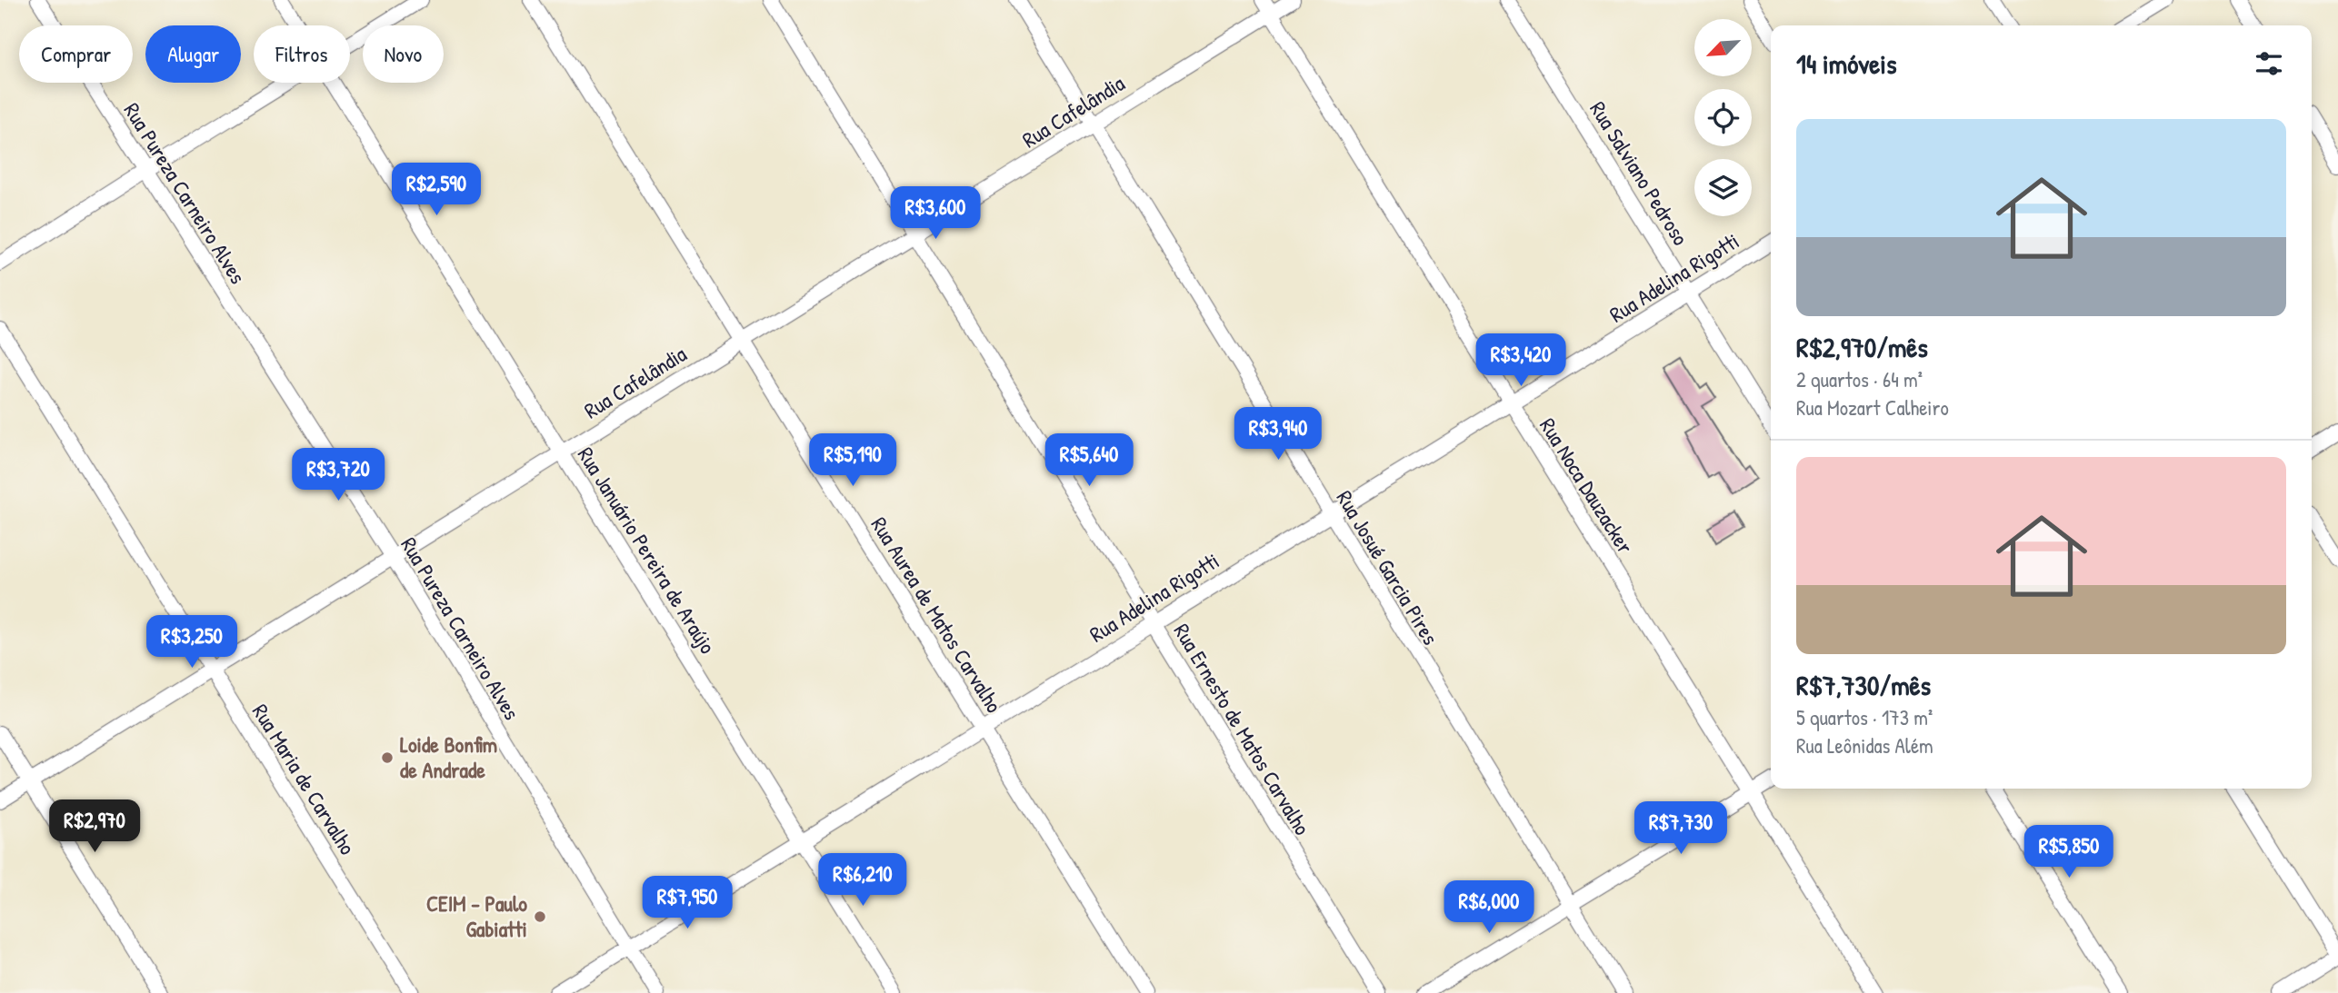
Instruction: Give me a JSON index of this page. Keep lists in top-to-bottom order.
{
  "streets": {
    "street": [
      "Rua Cafelândia",
      "Rua Salviano Pedroso",
      "Rua Pureza Carneiro Alves",
      "Rua Adelina Rigotti",
      "Rua Noca Dauzacker",
      "Rua Januário Pereira de Araújo",
      "Rua Josué Garcia Pires",
      "Rua Aurea de Matos Carvalho",
      "Rua Ernesto de Matos Carvalho",
      "Rua Maria de Carvalho"
    ]
  },
  "crossings": [
    ["Rua Cafelândia", "Rua Pureza Carneiro Alves"],
    ["Rua Cafelândia", "Rua Noca Dauzacker"],
    ["Rua Cafelândia", "Rua Januário Pereira de Araújo"],
    ["Rua Cafelândia", "Rua Josué Garcia Pires"],
    ["Rua Cafelândia", "Rua Aurea de Matos Carvalho"],
    ["Rua Cafelândia", "Rua Ernesto de Matos Carvalho"],
    ["Rua Cafelândia", "Rua Maria de Carvalho"],
    ["Rua Salviano Pedroso", "Rua Adelina Rigotti"],
    ["Rua Pureza Carneiro Alves", "Rua Adelina Rigotti"],
    ["Rua Adelina Rigotti", "Rua Noca Dauzacker"],
    ["Rua Adelina Rigotti", "Rua Januário Pereira de Araújo"],
    ["Rua Adelina Rigotti", "Rua Josué Garcia Pires"],
    ["Rua Adelina Rigotti", "Rua Aurea de Matos Carvalho"],
    ["Rua Adelina Rigotti", "Rua Ernesto de Matos Carvalho"]
  ],
  "places": ["Loide Bonfim de Andrade", "CEIM - Paulo Gabiatti"],
  "north": "bottom left",
  "page": {
    "chip": [
      "Comprar",
      "Alugar",
      "Filtros",
      "Novo"
    ],
    "heading": "14 imóveis",
    "list": [
      {
        "name": "R$2,970/mês",
        "note": "2 quartos · 64 m² · Rua Mozart Calheiro"
      },
      {
        "name": "R$7,730/mês",
        "note": "5 quartos · 173 m² · Rua Leônidas Além"
      }
    ],
    "price": [
      "R$2,590",
      "R$3,600",
      "R$3,420",
      "R$3,940",
      "R$5,190",
      "R$5,640",
      "R$3,720",
      "R$3,250",
      "R$2,970",
      "R$7,730",
      "R$5,850",
      "R$6,210",
      "R$7,950",
      "R$6,000"
    ]
  }
}
